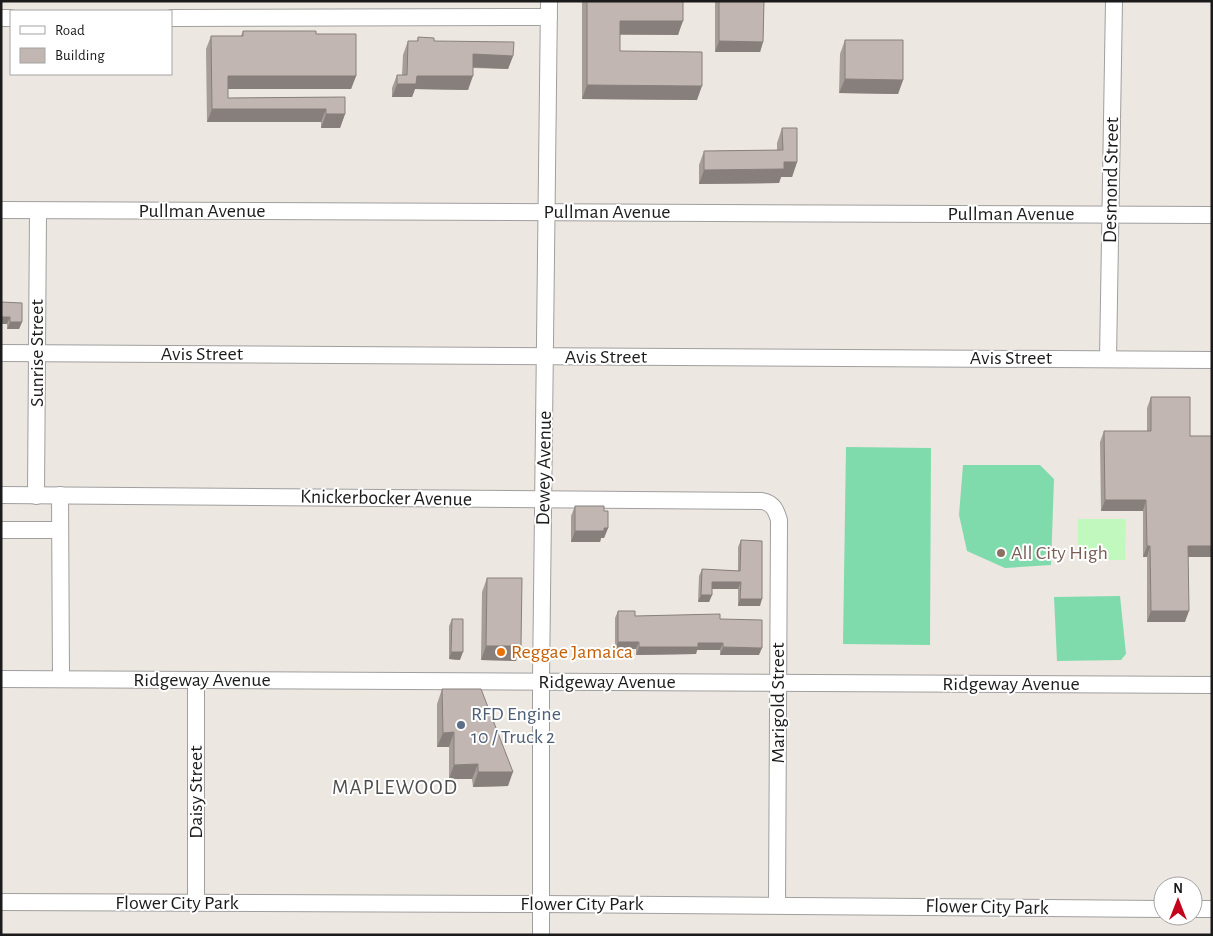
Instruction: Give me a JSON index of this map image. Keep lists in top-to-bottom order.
{
  "streets": {
    "street": [
      "Desmond Street",
      "Pullman Avenue",
      "Sunrise Street",
      "Avis Street",
      "Dewey Avenue",
      "Knickerbocker Avenue",
      "Ridgeway Avenue",
      "Marigold Street",
      "Daisy Street",
      "Flower City Park"
    ]
  },
  "crossings": [
    ["Desmond Street", "Pullman Avenue"],
    ["Desmond Street", "Avis Street"],
    ["Pullman Avenue", "Sunrise Street"],
    ["Pullman Avenue", "Dewey Avenue"],
    ["Sunrise Street", "Avis Street"],
    ["Sunrise Street", "Knickerbocker Avenue"],
    ["Avis Street", "Dewey Avenue"],
    ["Dewey Avenue", "Knickerbocker Avenue"],
    ["Dewey Avenue", "Ridgeway Avenue"],
    ["Dewey Avenue", "Flower City Park"],
    ["Knickerbocker Avenue", "Marigold Street"],
    ["Ridgeway Avenue", "Marigold Street"],
    ["Ridgeway Avenue", "Daisy Street"],
    ["Marigold Street", "Flower City Park"],
    ["Daisy Street", "Flower City Park"]
  ],
  "districts": ["MAPLEWOOD"],
  "places": ["All City High", "Reggae Jamaica", "RFD Engine 10 / Truck 2"],
  "legend": ["Road", "Building"],
  "north": "top"
}
